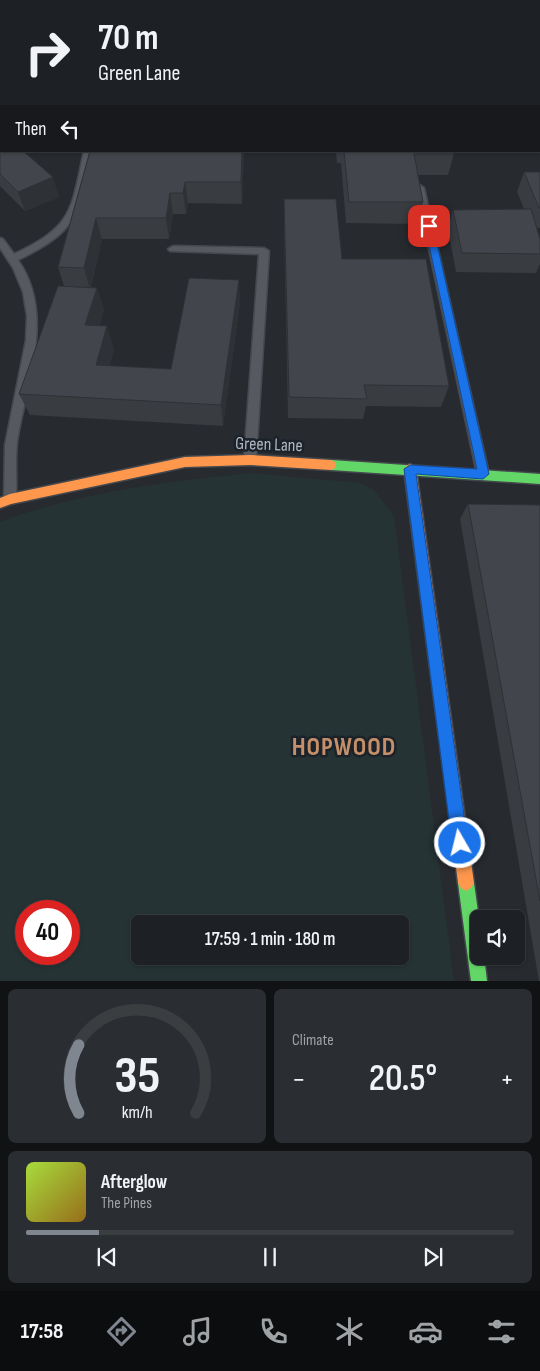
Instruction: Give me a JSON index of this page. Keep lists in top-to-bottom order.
{
  "streets": {
    "street": ["Green Lane"]
  },
  "districts": ["HOPWOOD"],
  "page": {
    "turn": ["70 m", "Green Lane"],
    "then": "Then",
    "limit": "40",
    "trip": "17:59 · 1 min · 180 m",
    "tile": "Climate",
    "heat": ["−", "20.5°", "+"],
    "song": ["Afterglow", "The Pines"],
    "tabs": "17:58",
    "gauge": ["35", "km/h"]
  }
}
